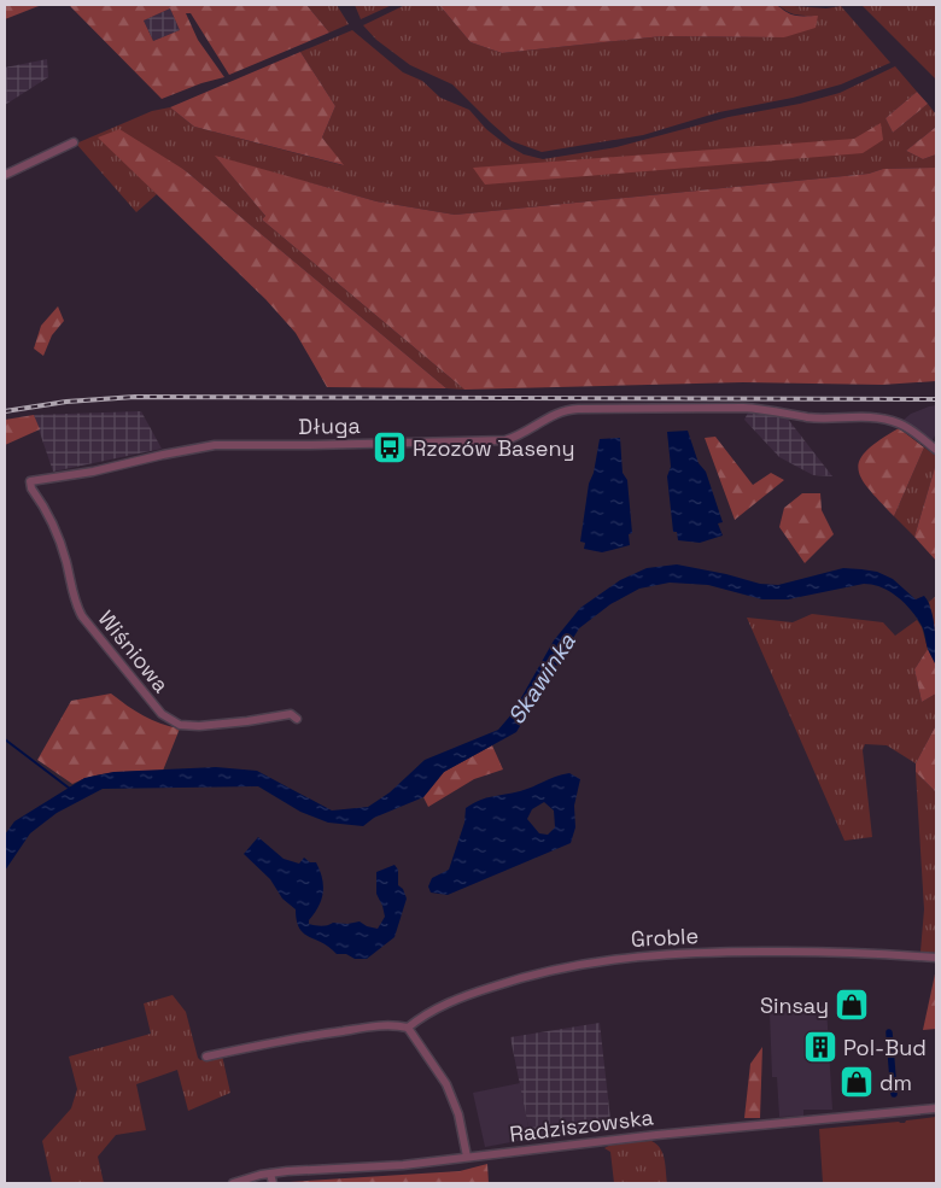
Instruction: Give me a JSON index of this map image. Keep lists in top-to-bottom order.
{
  "streets": {
    "street": [
      "Długa",
      "Wiśniowa",
      "Groble",
      "Radziszowska"
    ]
  },
  "crossings": [
    ["Długa", "Wiśniowa"]
  ],
  "water": ["Skawinka"],
  "places": {
    "bus stop": ["Rzozów Baseny"],
    "shop": ["Sinsay", "dm"],
    "building": ["Pol-Bud"]
  }
}
